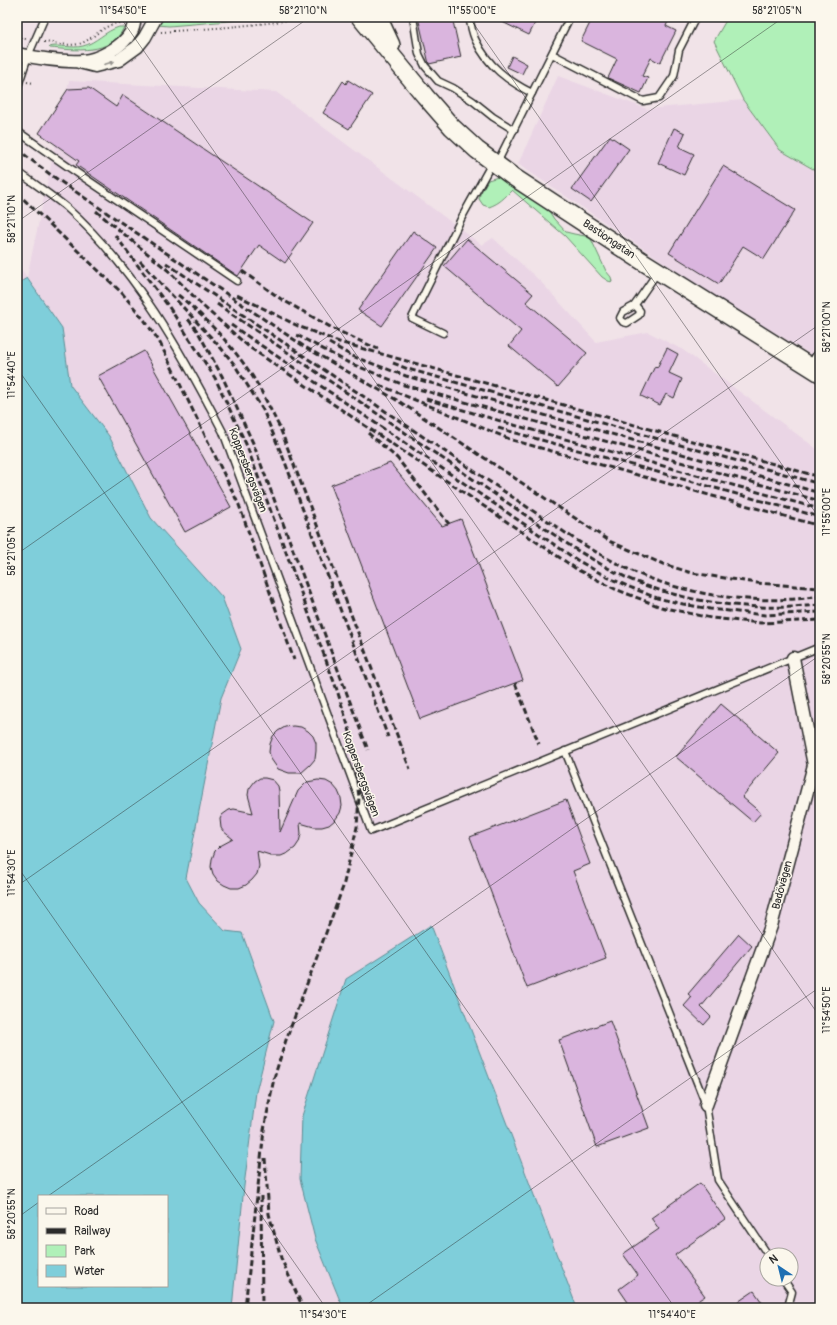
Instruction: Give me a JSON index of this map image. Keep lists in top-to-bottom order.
{
  "streets": {
    "main road": ["Bastiongatan"],
    "street": ["Badövägen"],
    "lane": ["Koppersbergsvägen"]
  },
  "legend": [
    "Road",
    "Railway",
    "Park",
    "Water"
  ],
  "north": "top left",
  "coordinates": [
    "11°54'50\"E",
    "58°21'10\"N",
    "11°55'00\"E",
    "58°21'05\"N",
    "58°21'00\"N",
    "11°54'40\"E",
    "58°20'55\"N",
    "11°54'30\"E"
  ]
}
